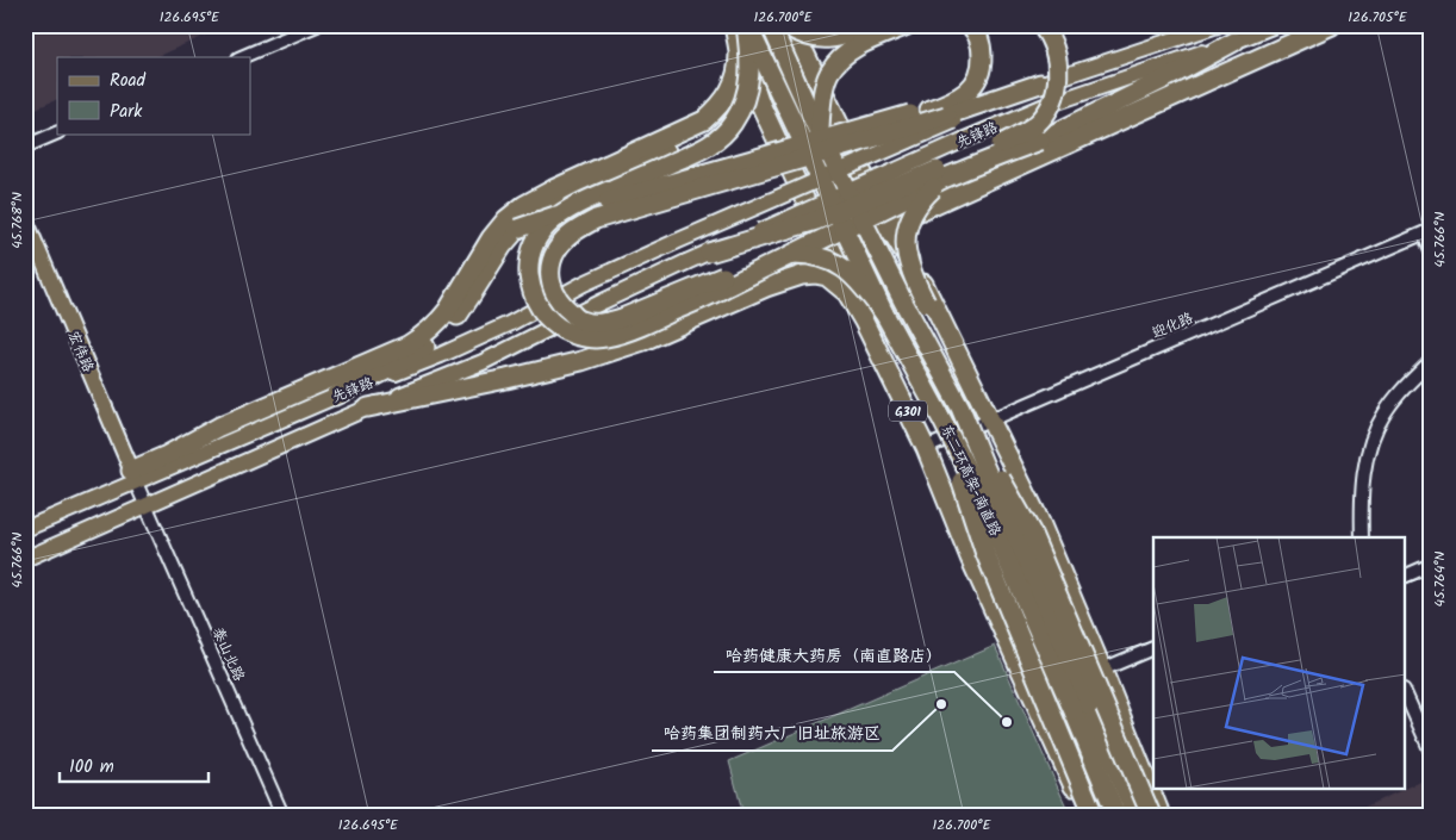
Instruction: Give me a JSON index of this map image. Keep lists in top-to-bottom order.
{
  "streets": {
    "highway": ["G301", "东二环高架-南直路"],
    "main road": ["先锋路", "宏伟路"],
    "street": ["迎化路", "泰山北路"]
  },
  "crossings": [
    ["先锋路", "宏伟路"],
    ["先锋路", "泰山北路"],
    ["迎化路", "G301"],
    ["宏伟路", "泰山北路"]
  ],
  "places": ["哈药集团制药六厂旧址旅游区", "哈药健康大药房（南直路店）"],
  "legend": ["Road", "Park"],
  "scale_bar": "100 m",
  "coordinates": [
    "126.695°E",
    "126.700°E",
    "126.705°E",
    "45.768°N",
    "45.766°N",
    "45.764°N"
  ]
}
